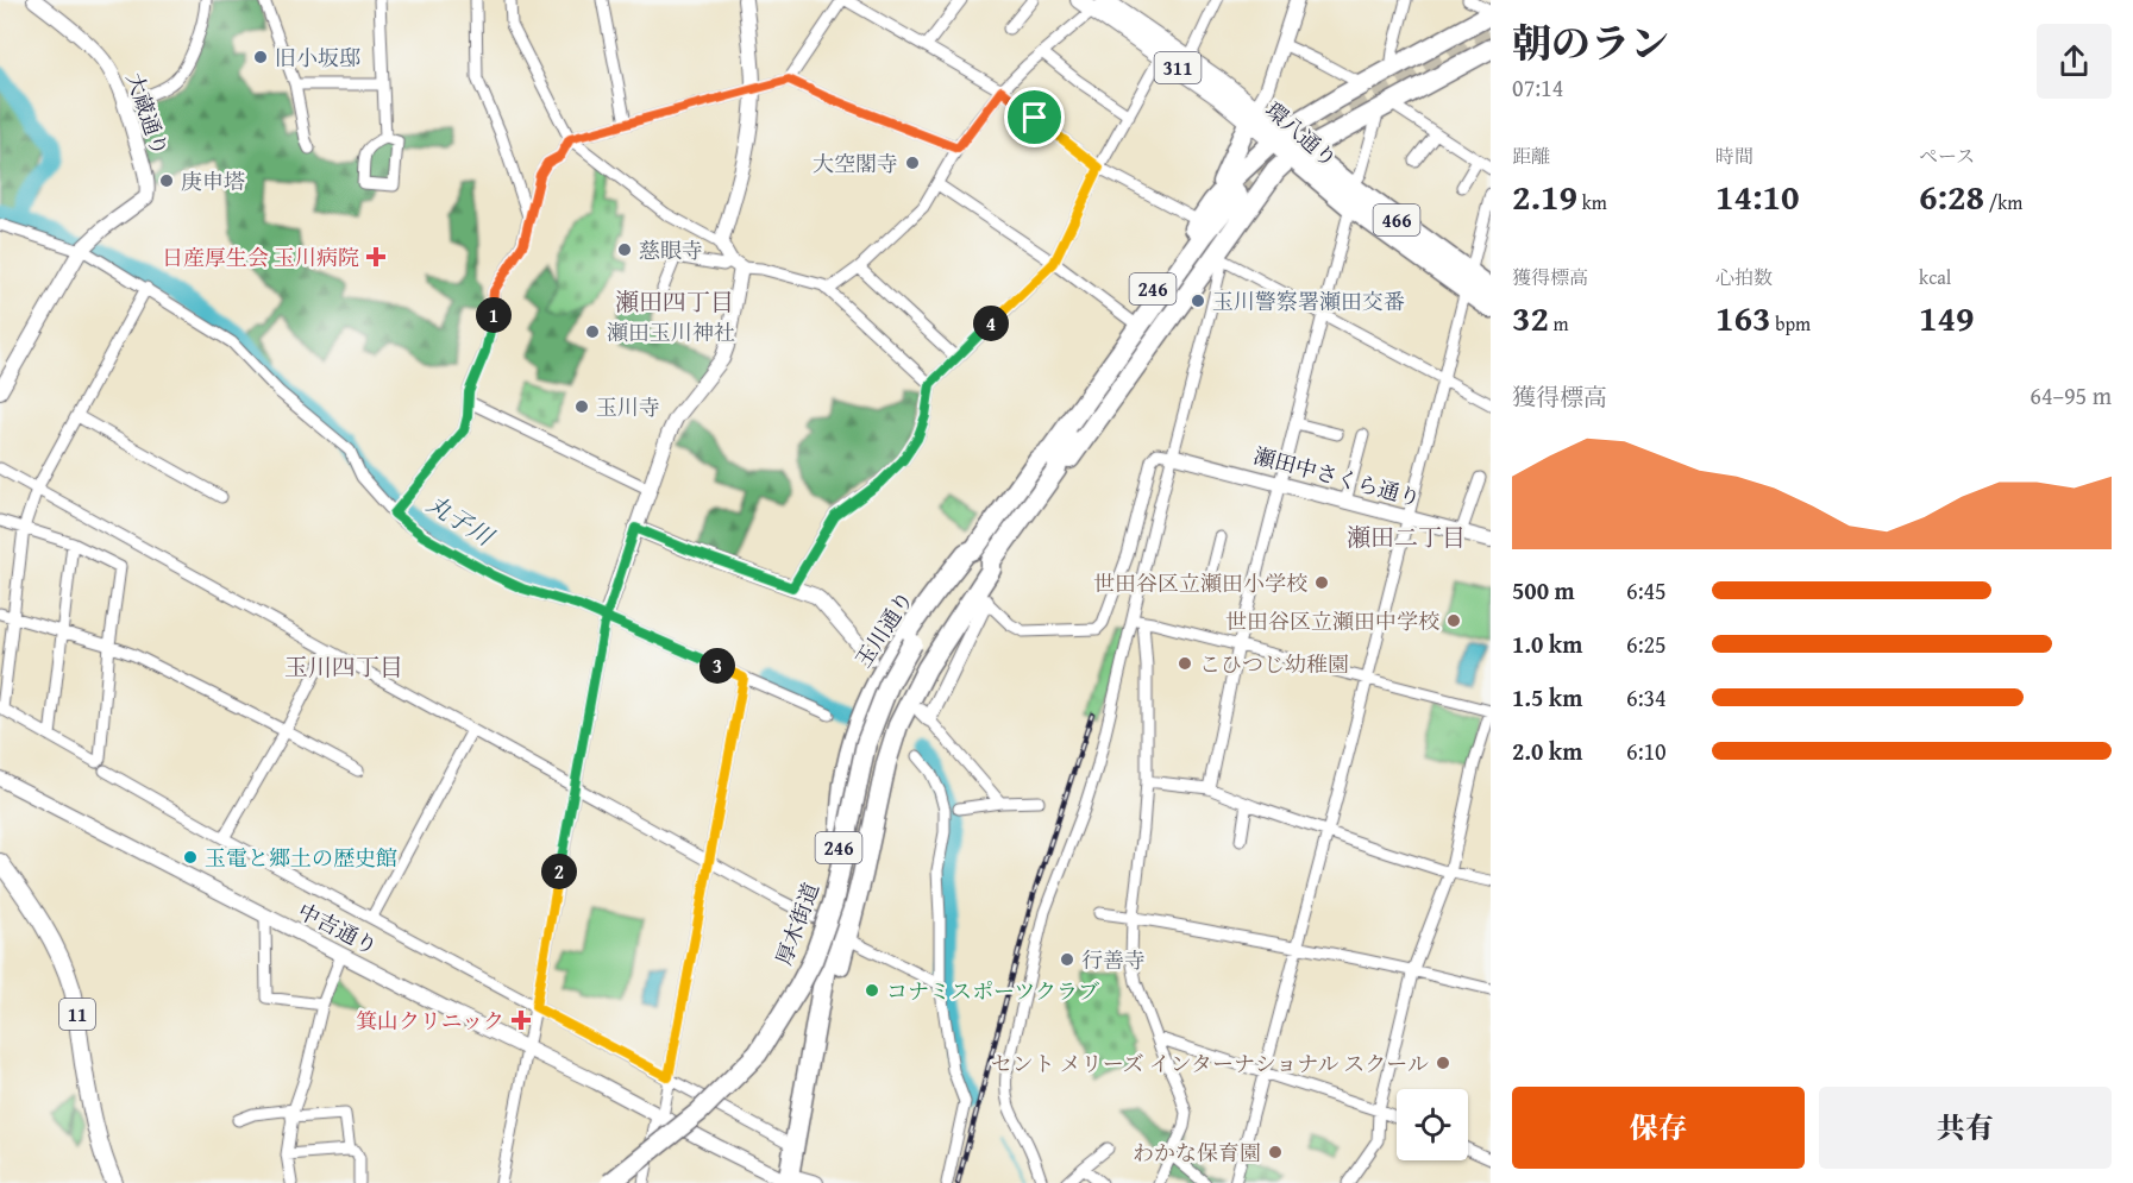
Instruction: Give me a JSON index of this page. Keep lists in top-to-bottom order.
{
  "streets": {
    "highway": [
      "環八通り",
      "466",
      "246",
      "玉川通り",
      "厚木街道"
    ],
    "main road": ["311", "11"],
    "street": ["大蔵通り", "瀬田中さくら通り", "中吉通り"]
  },
  "crossings": [
    ["環八通り", "246"],
    ["246", "玉川通り"],
    ["246", "厚木街道"],
    ["246", "中吉通り"],
    ["玉川通り", "厚木街道"],
    ["玉川通り", "中吉通り"]
  ],
  "districts": ["瀬田四丁目", "瀬田二丁目", "玉川四丁目"],
  "water": ["丸子川"],
  "places": {
    "other": [
      "旧小坂邸",
      "大空閣寺",
      "庚申塔",
      "慈眼寺",
      "玉川警察署瀬田交番",
      "瀬田玉川神社",
      "玉川寺",
      "世田谷区立瀬田小学校",
      "世田谷区立瀬田中学校",
      "こひつじ幼稚園",
      "玉電と郷土の歴史館",
      "行善寺",
      "コナミスポーツクラブ",
      "セント メリーズ インターナショナル スクール",
      "わかな保育園"
    ],
    "health": ["日産厚生会 玉川病院", "箕山クリニック"]
  },
  "page": {
    "heading": ["朝のラン", "07:14"],
    "stats": [
      ["距離", "2.19 km"],
      ["時間", "14:10"],
      ["ペース", "6:28 /km"],
      ["獲得標高", "32 m"],
      ["心拍数", "163 bpm"],
      ["kcal", "149"]
    ],
    "pins": [
      "1",
      "4",
      "3",
      "2"
    ],
    "chart": ["獲得標高", "64–95 m"],
    "list": [
      {
        "name": "500 m",
        "note": "6:45"
      },
      {
        "name": "1.0 km",
        "note": "6:25"
      },
      {
        "name": "1.5 km",
        "note": "6:34"
      },
      {
        "name": "2.0 km",
        "note": "6:10"
      }
    ],
    "buttons": ["保存", "共有"]
  }
}
